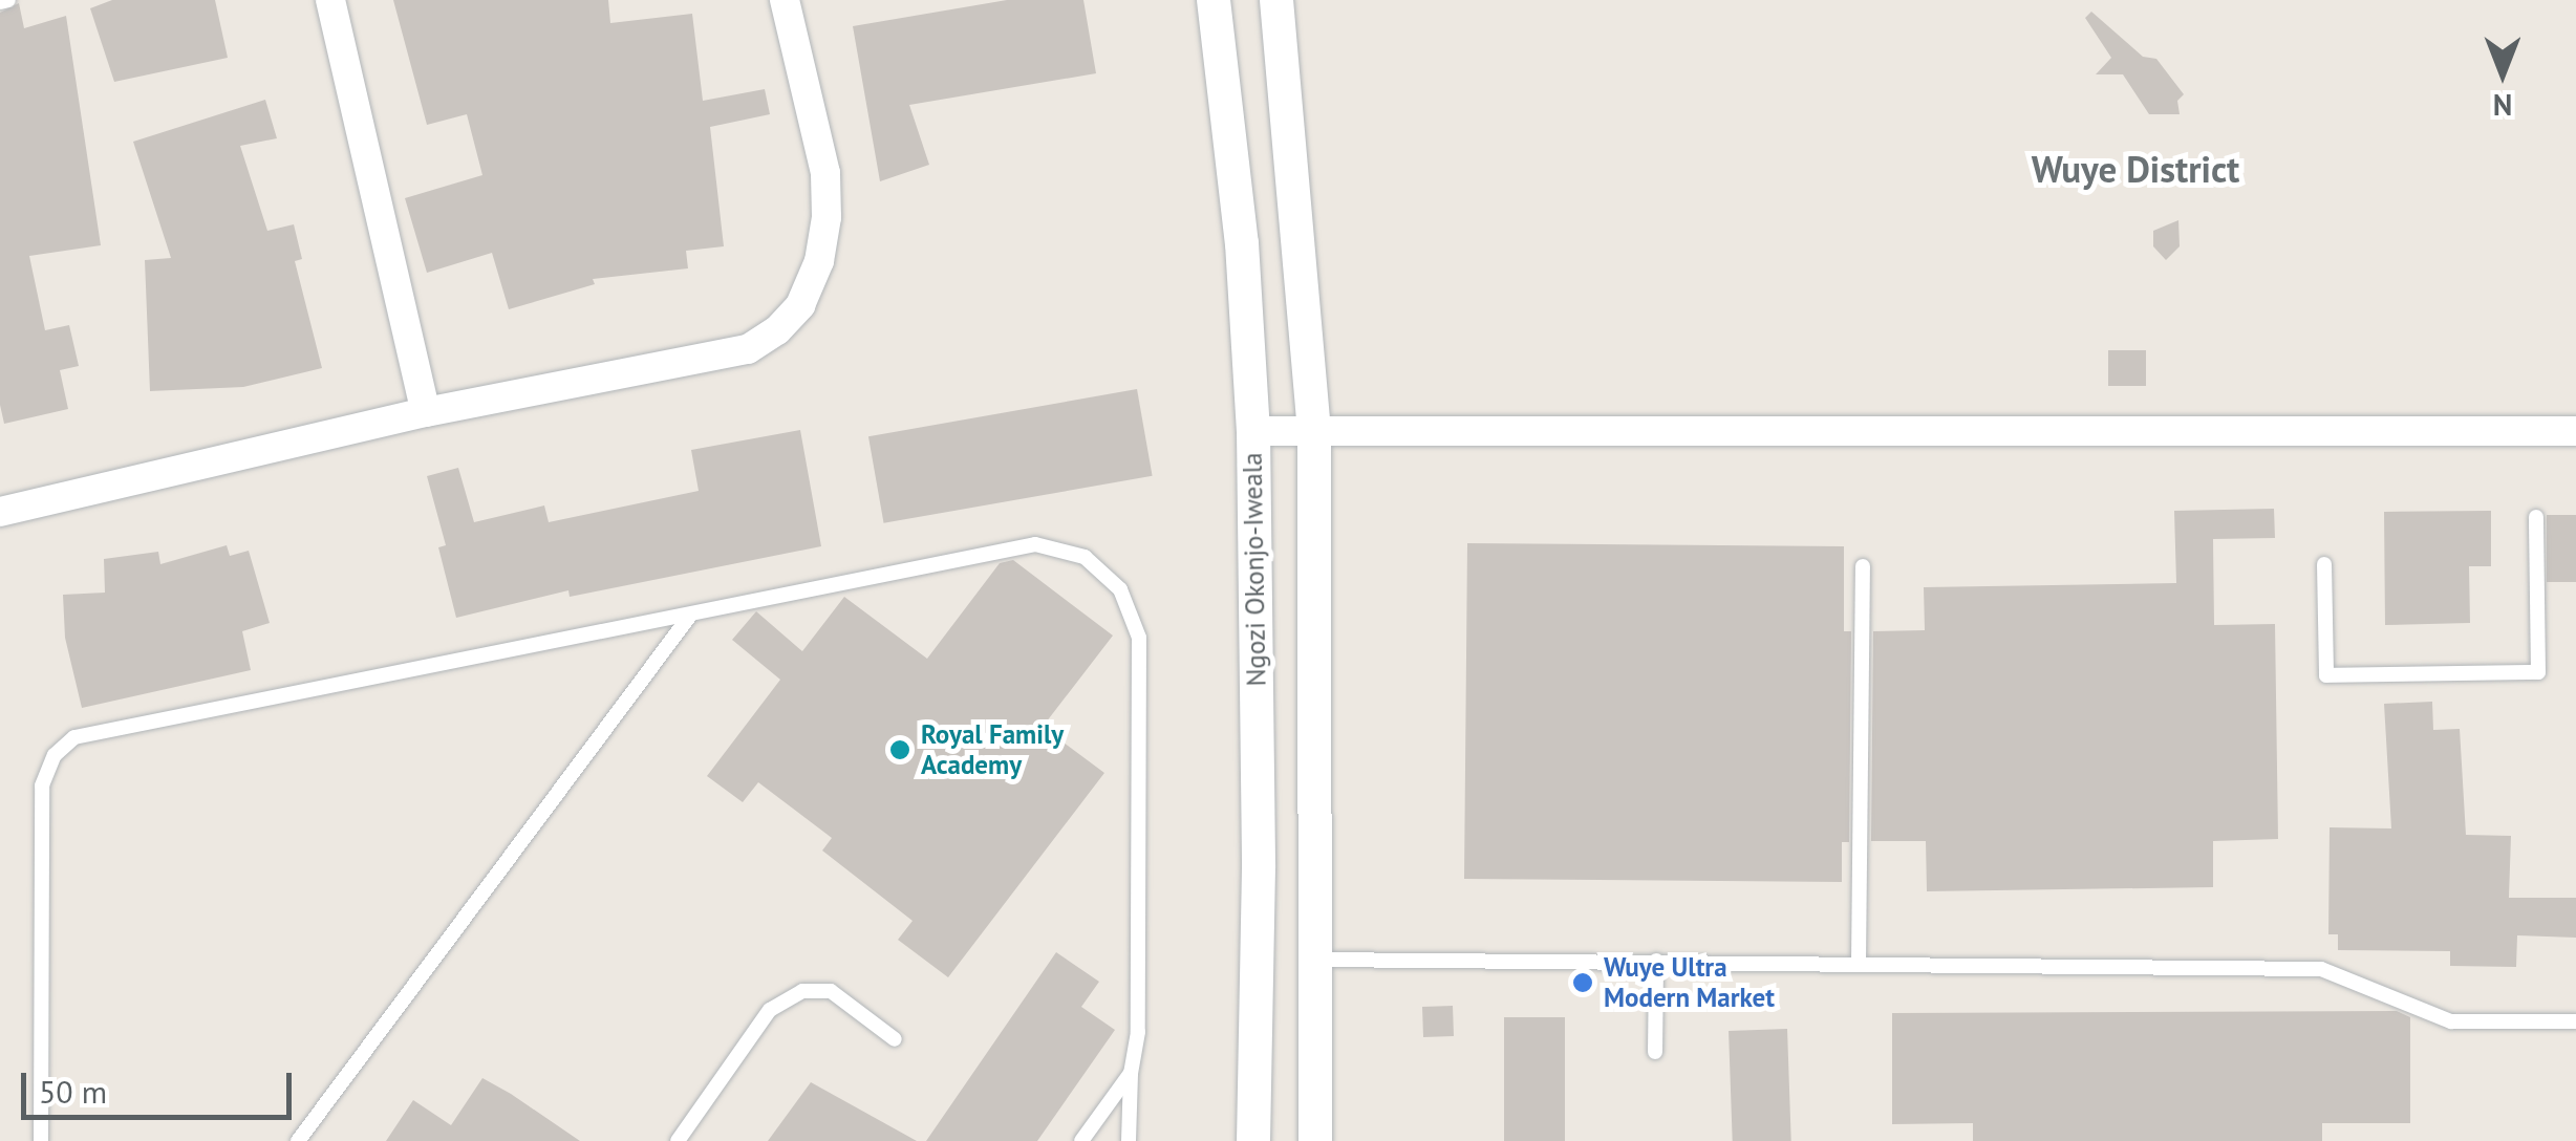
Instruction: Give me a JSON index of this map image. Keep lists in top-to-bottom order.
{
  "streets": {
    "street": ["Ngozi Okonjo-Iweala"]
  },
  "districts": ["Wuye District"],
  "places": ["Royal Family Academy", "Wuye Ultra Modern Market"],
  "scale_bar": "50 m",
  "north": "bottom"
}
